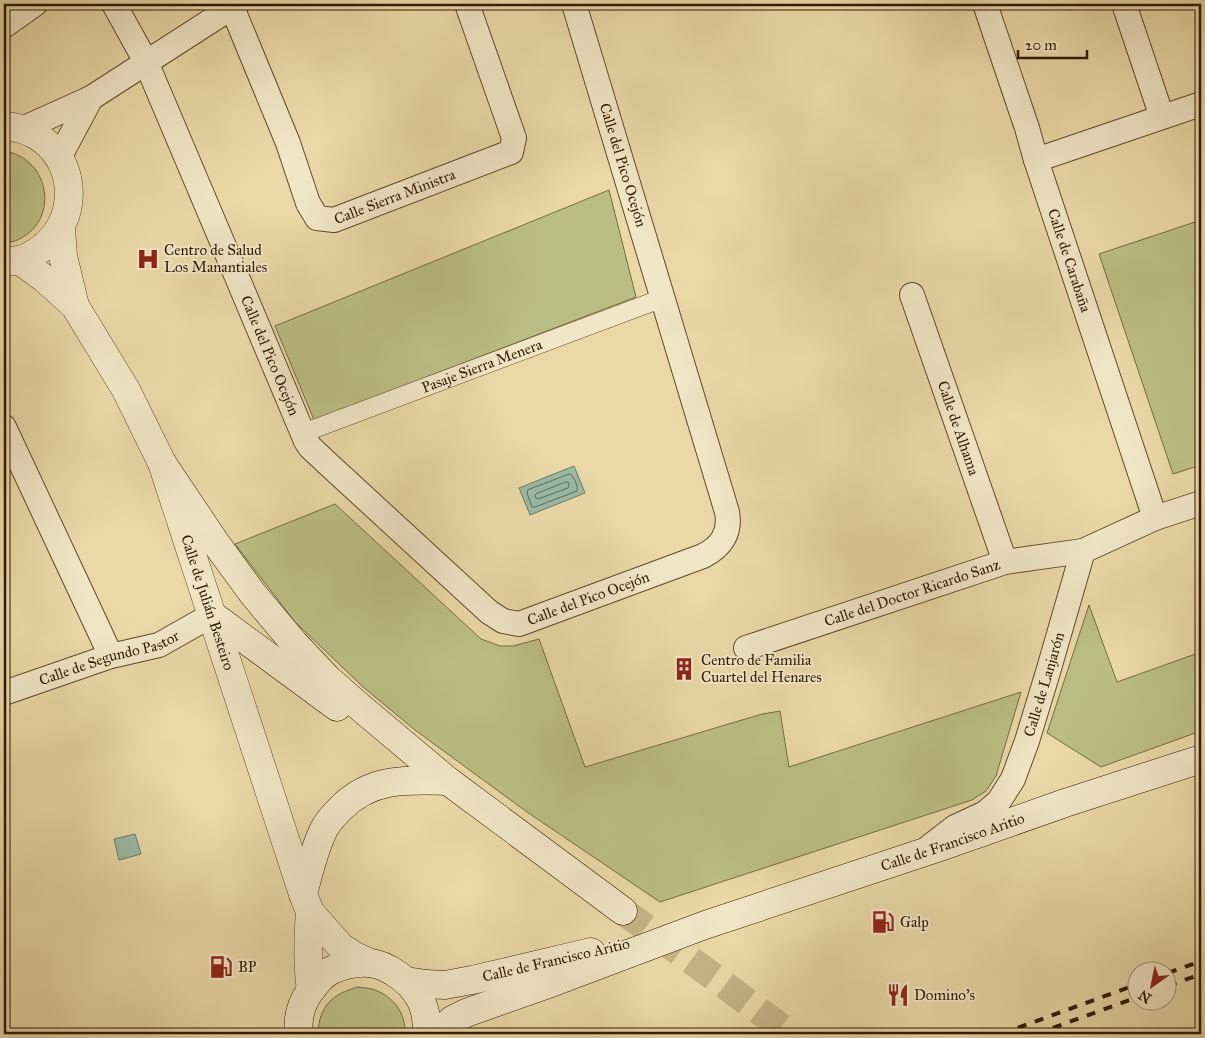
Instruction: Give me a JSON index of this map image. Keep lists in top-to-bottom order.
{
  "streets": {
    "main road": ["Calle de Julián Besteiro", "Calle de Francisco Aritio"],
    "street": [
      "Calle del Pico Ocejón",
      "Calle Sierra Ministra",
      "Calle de Carabaña",
      "Pasaje Sierra Menera",
      "Calle de Alhama",
      "Calle del Doctor Ricardo Sanz",
      "Calle de Segundo Pastor",
      "Calle de Lanjarón"
    ]
  },
  "crossings": [
    ["Calle del Pico Ocejón", "Pasaje Sierra Menera"],
    ["Calle de Alhama", "Calle del Doctor Ricardo Sanz"],
    ["Calle del Doctor Ricardo Sanz", "Calle de Lanjarón"],
    ["Calle de Julián Besteiro", "Calle de Segundo Pastor"],
    ["Calle de Julián Besteiro", "Calle de Francisco Aritio"],
    ["Calle de Lanjarón", "Calle de Francisco Aritio"]
  ],
  "places": {
    "hospital": ["Centro de Salud Los Manantiales"],
    "building": ["Centro de Familia Cuartel del Henares"],
    "fuel station": ["Galp", "BP"],
    "restaurant": ["Domino's"]
  },
  "scale_bar": "20 m",
  "north": "bottom left"
}
